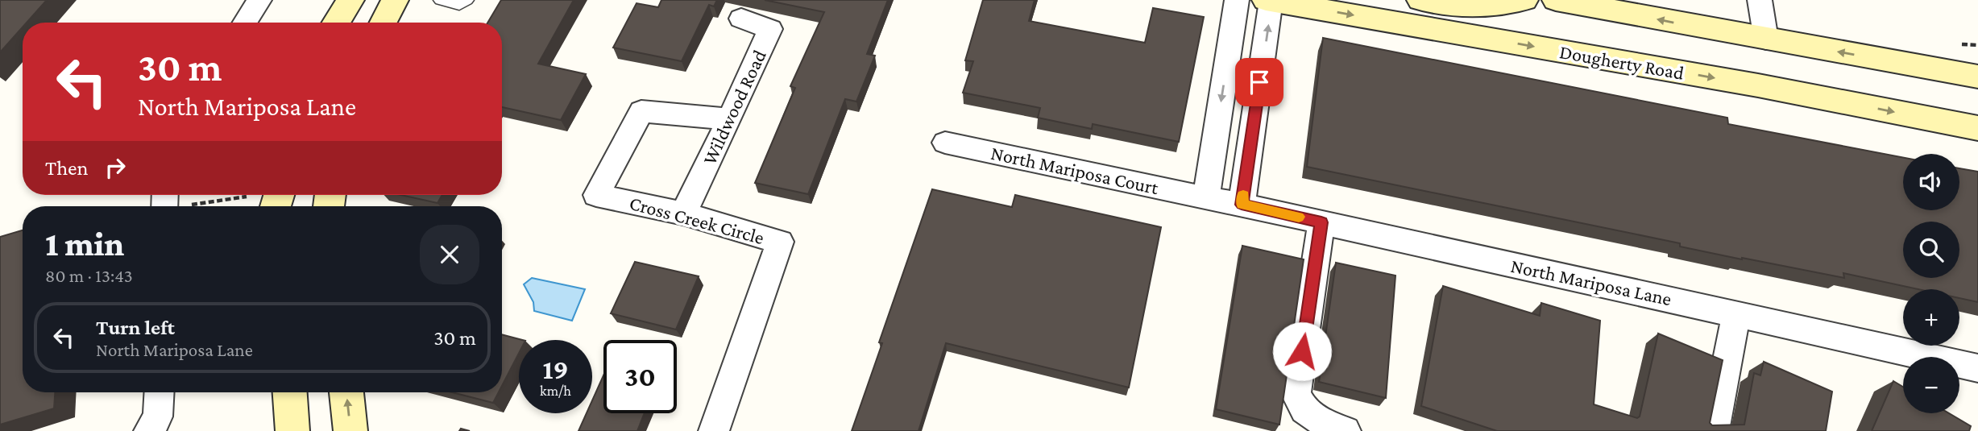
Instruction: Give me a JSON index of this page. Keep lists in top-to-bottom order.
{
  "streets": {
    "main road": ["Dougherty Road"],
    "street": [
      "Wildwood Road",
      "North Mariposa Court",
      "Cross Creek Circle",
      "North Mariposa Lane"
    ]
  },
  "crossings": [
    ["Wildwood Road", "Cross Creek Circle"],
    ["North Mariposa Court", "North Mariposa Lane"]
  ],
  "page": {
    "turn": ["30 m", "North Mariposa Lane"],
    "then": "Then",
    "map_buttons": ["+", "−"],
    "heading": ["1 min", "80 m · 13:43"],
    "list": [
      {
        "name": "Turn left",
        "note": "North Mariposa Lane",
        "value": "30 m"
      }
    ],
    "speed": "19 km/h",
    "limit": "30"
  }
}
